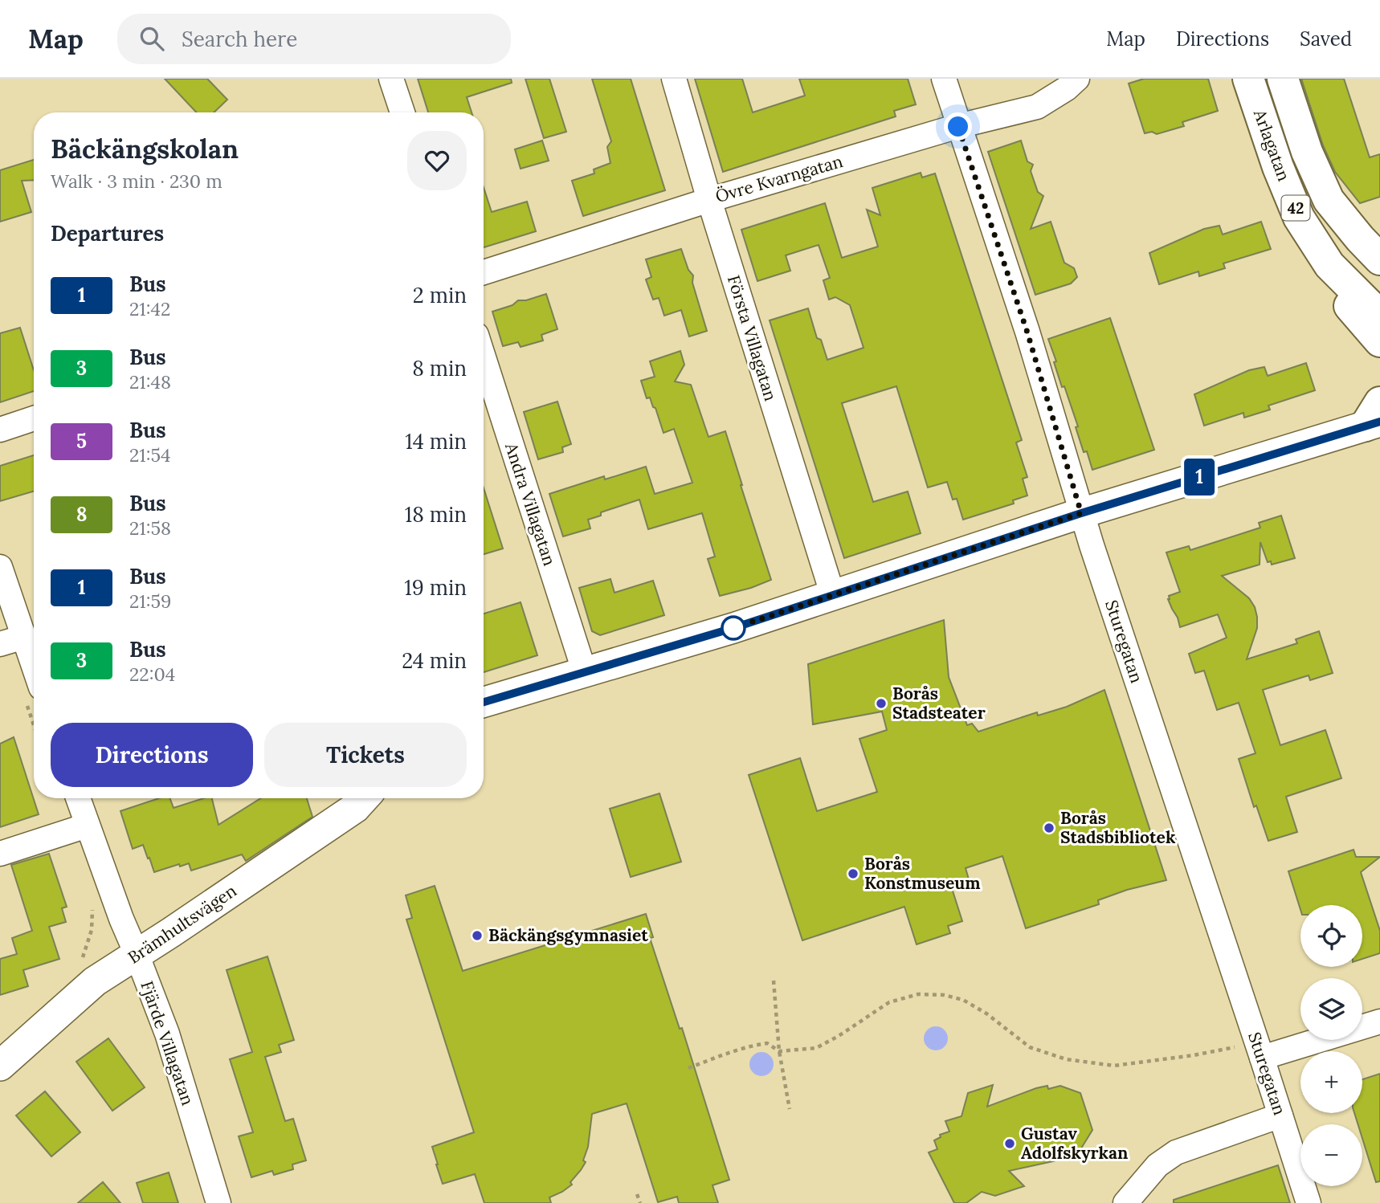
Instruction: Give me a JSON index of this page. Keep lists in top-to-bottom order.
{
  "streets": {
    "main road": ["Arlagatan", "42"],
    "street": [
      "Övre Kvarngatan",
      "Första Villagatan",
      "Andra Villagatan",
      "Sturegatan",
      "Brämhultsvägen",
      "Fjärde Villagatan"
    ]
  },
  "crossings": [
    ["Övre Kvarngatan", "Första Villagatan"],
    ["Övre Kvarngatan", "Sturegatan"],
    ["Brämhultsvägen", "Fjärde Villagatan"]
  ],
  "places": [
    "Borås Stadsteater",
    "Borås Stadsbibliotek",
    "Borås Konstmuseum",
    "Bäckängsgymnasiet",
    "Gustav Adolfskyrkan"
  ],
  "lines": ["bus line 1"],
  "page": {
    "header": "Map",
    "search": "Search here",
    "nav": ["Map", "Directions", "Saved"],
    "on_map": "1",
    "heading": [
      ["Bäckängskolan", "Walk · 3 min · 230 m"],
      "Departures"
    ],
    "list": [
      {
        "mark": "1",
        "name": "Bus",
        "note": "21:42",
        "value": "2 min"
      },
      {
        "mark": "3",
        "name": "Bus",
        "note": "21:48",
        "value": "8 min"
      },
      {
        "mark": "5",
        "name": "Bus",
        "note": "21:54",
        "value": "14 min"
      },
      {
        "mark": "8",
        "name": "Bus",
        "note": "21:58",
        "value": "18 min"
      },
      {
        "mark": "1",
        "name": "Bus",
        "note": "21:59",
        "value": "19 min"
      },
      {
        "mark": "3",
        "name": "Bus",
        "note": "22:04",
        "value": "24 min"
      }
    ],
    "buttons": ["Directions", "Tickets"],
    "map_buttons": ["+", "−"]
  }
}
